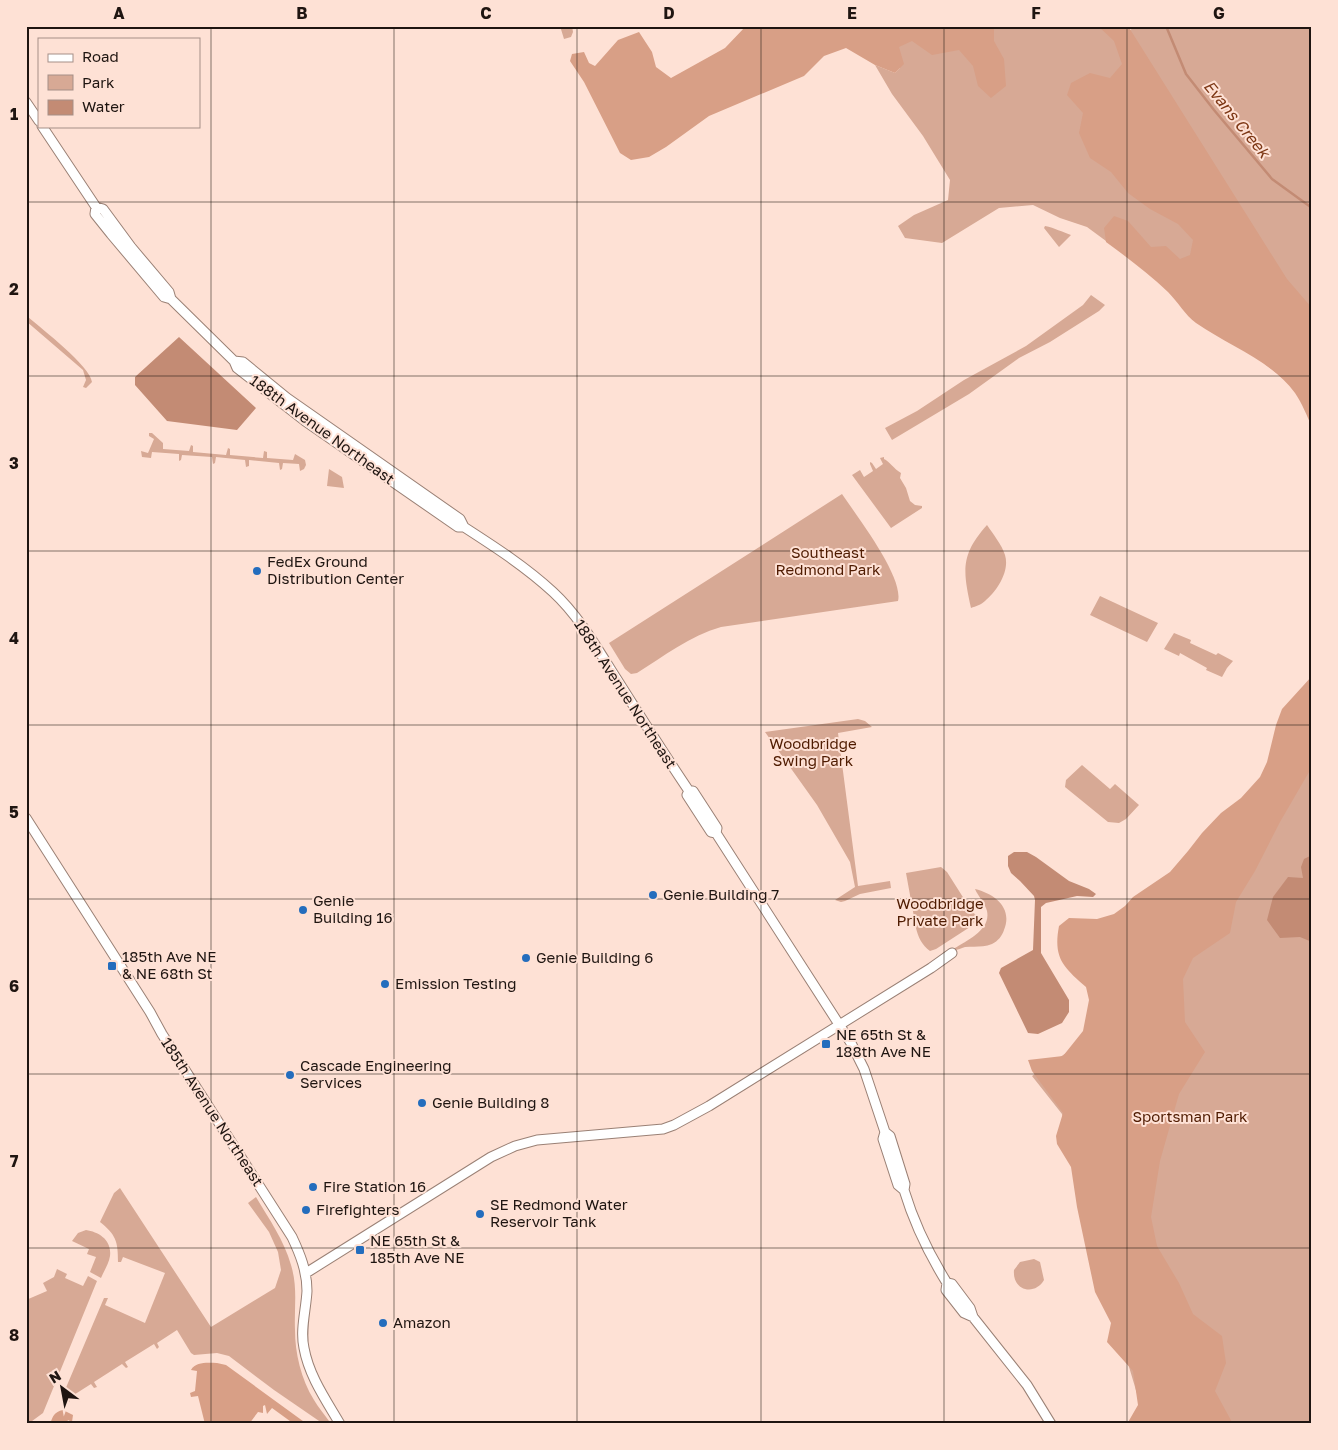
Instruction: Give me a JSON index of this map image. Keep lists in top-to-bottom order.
{
  "streets": {
    "street": ["188th Avenue Northeast", "185th Avenue Northeast"]
  },
  "water": ["Evans Creek"],
  "parks": [
    "Southeast Redmond Park",
    "Woodbridge Swing Park",
    "Woodbridge Private Park",
    "Sportsman Park"
  ],
  "places": {
    "other": [
      "FedEx Ground Distribution Center",
      "Genie Building 7",
      "Genie Building 16",
      "Genie Building 6",
      "Emission Testing",
      "Cascade Engineering Services",
      "Genie Building 8",
      "Fire Station 16",
      "Firefighters",
      "SE Redmond Water Reservoir Tank",
      "Amazon"
    ],
    "transit": ["185th Ave NE & NE 68th St", "NE 65th St & 188th Ave NE", "NE 65th St & 185th Ave NE"]
  },
  "legend": ["Road", "Park", "Water"],
  "north": "top left",
  "grid": {
    "columns": [
      "A",
      "B",
      "C",
      "D",
      "E",
      "F",
      "G"
    ],
    "rows": [
      "1",
      "2",
      "3",
      "4",
      "5",
      "6",
      "7",
      "8"
    ]
  }
}
